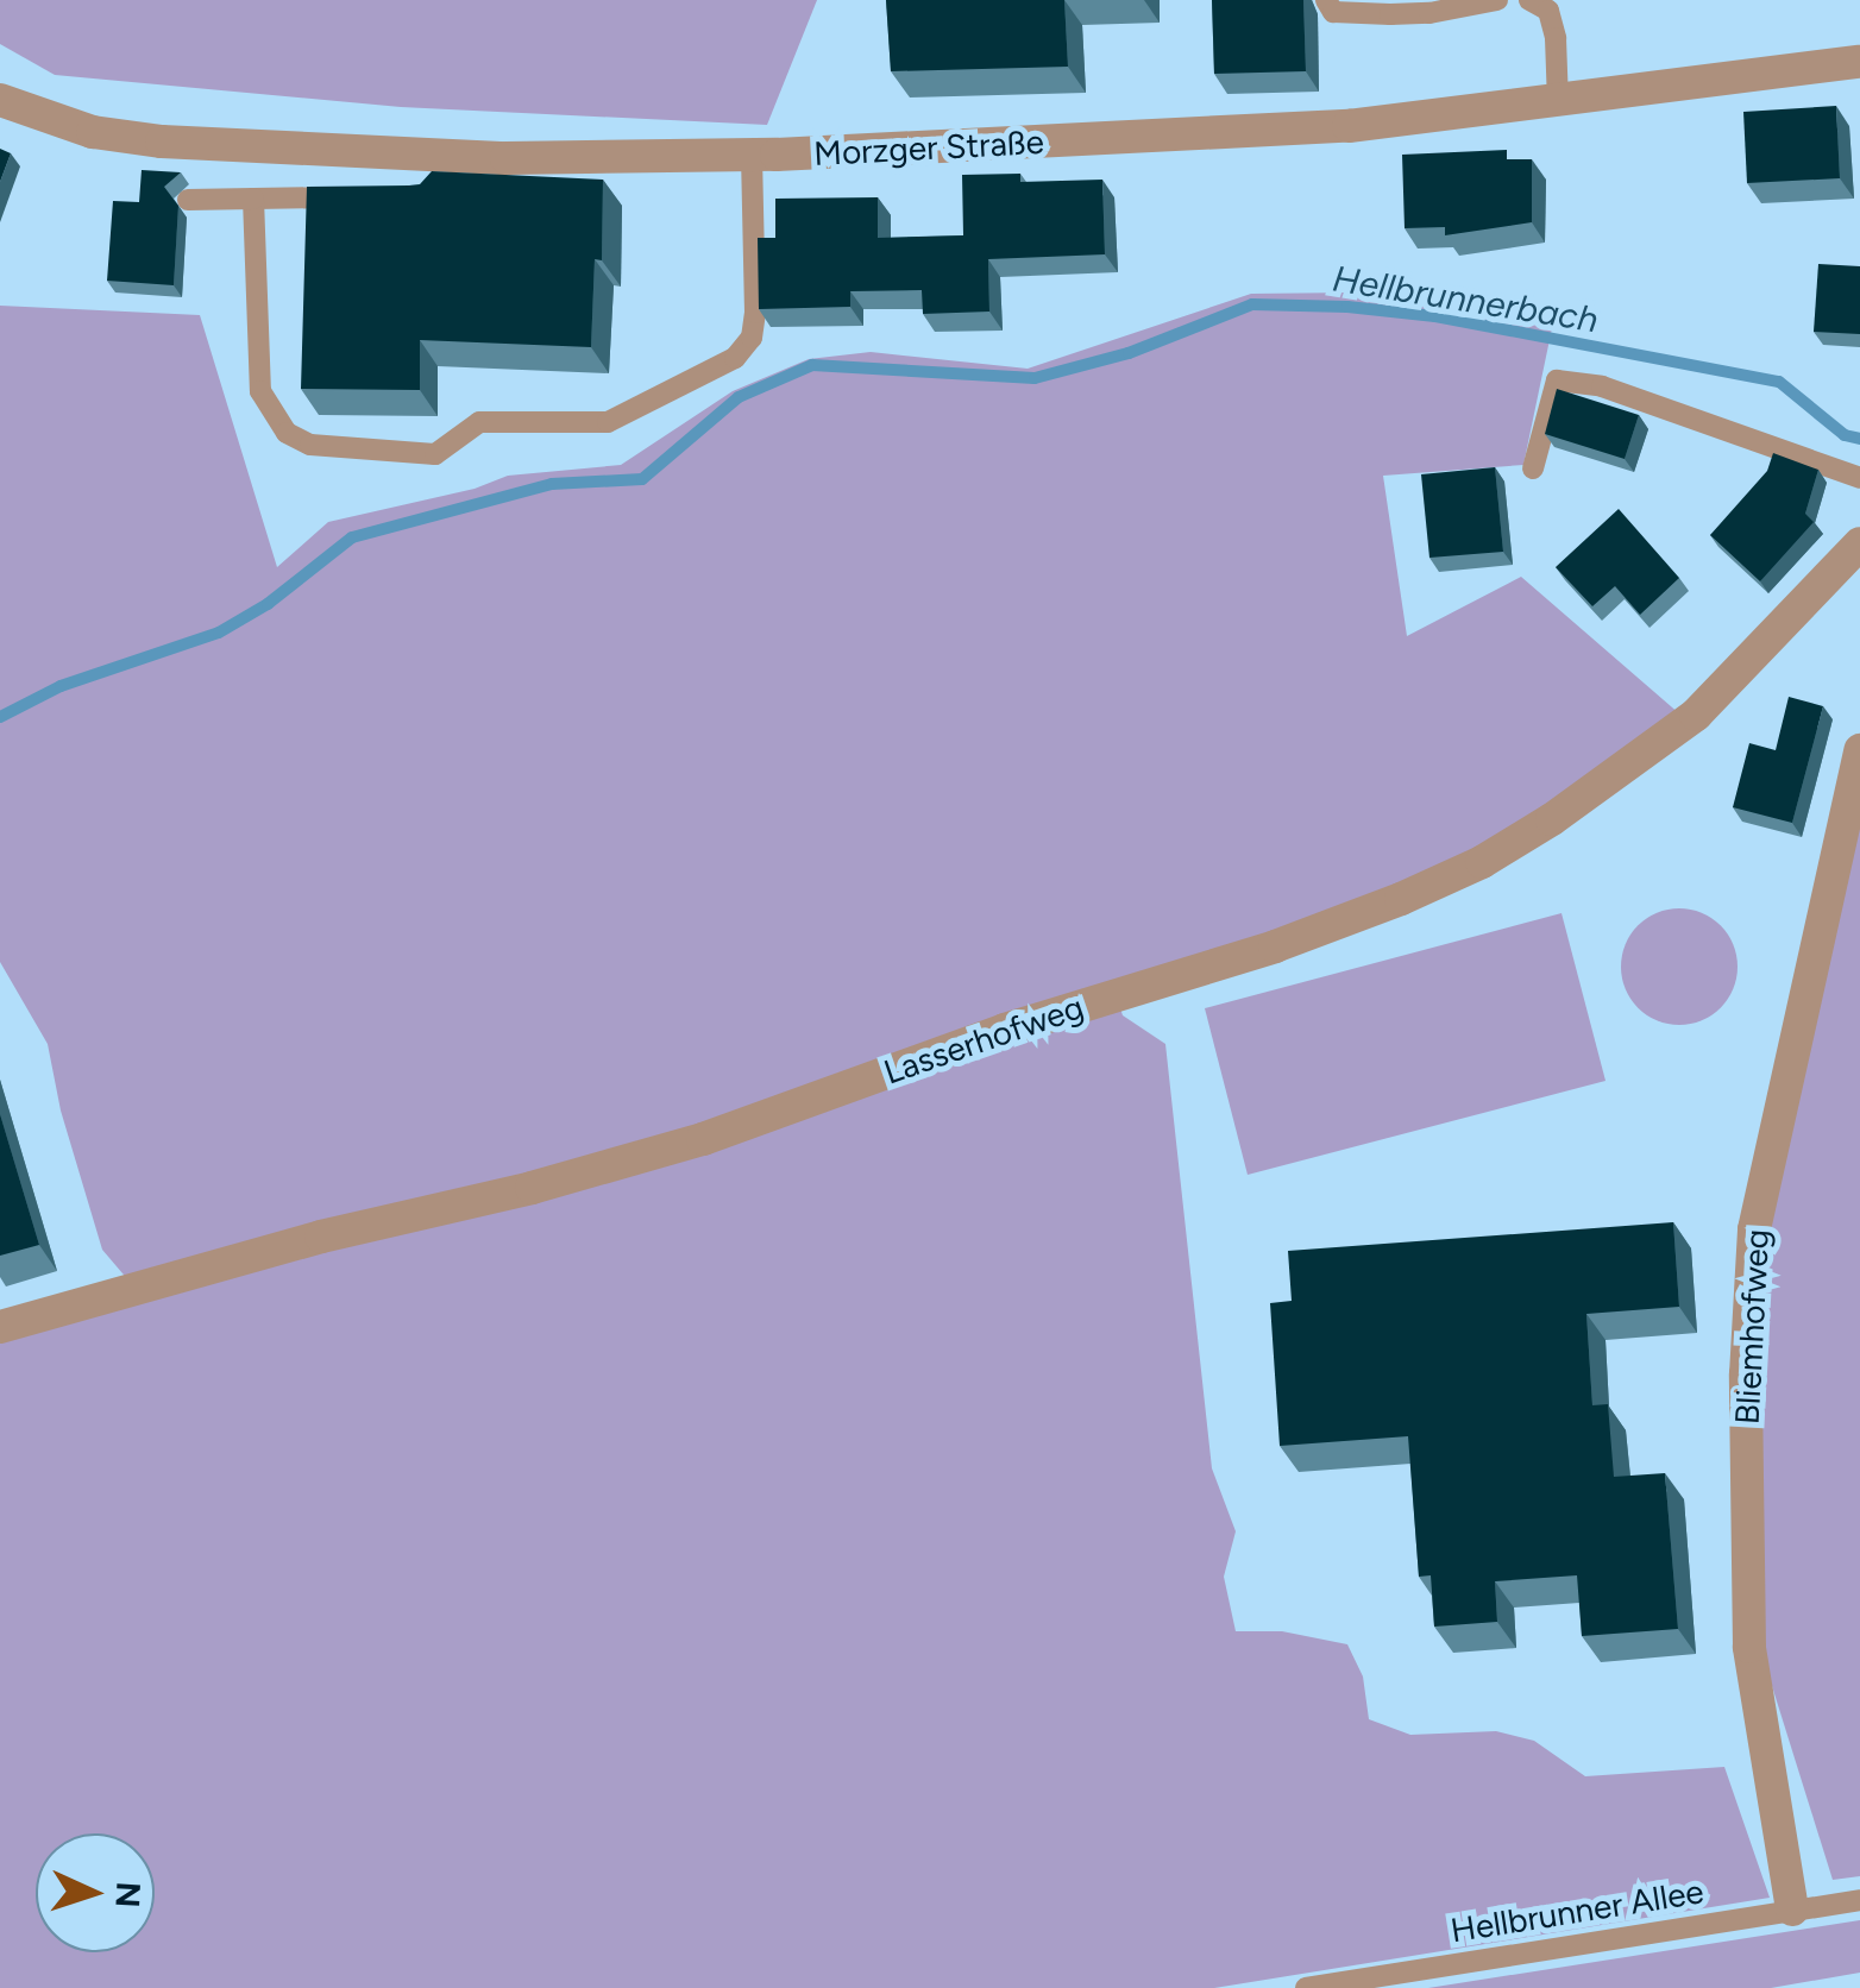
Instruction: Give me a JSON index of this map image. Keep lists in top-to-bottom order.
{
  "streets": {
    "street": ["Morzger Straße", "Lasserhofweg", "Bliemhofweg"],
    "lane": ["Hellbrunner Allee"]
  },
  "crossings": [
    ["Bliemhofweg", "Hellbrunner Allee"]
  ],
  "water": ["Hellbrunnerbach"],
  "north": "right"
}
